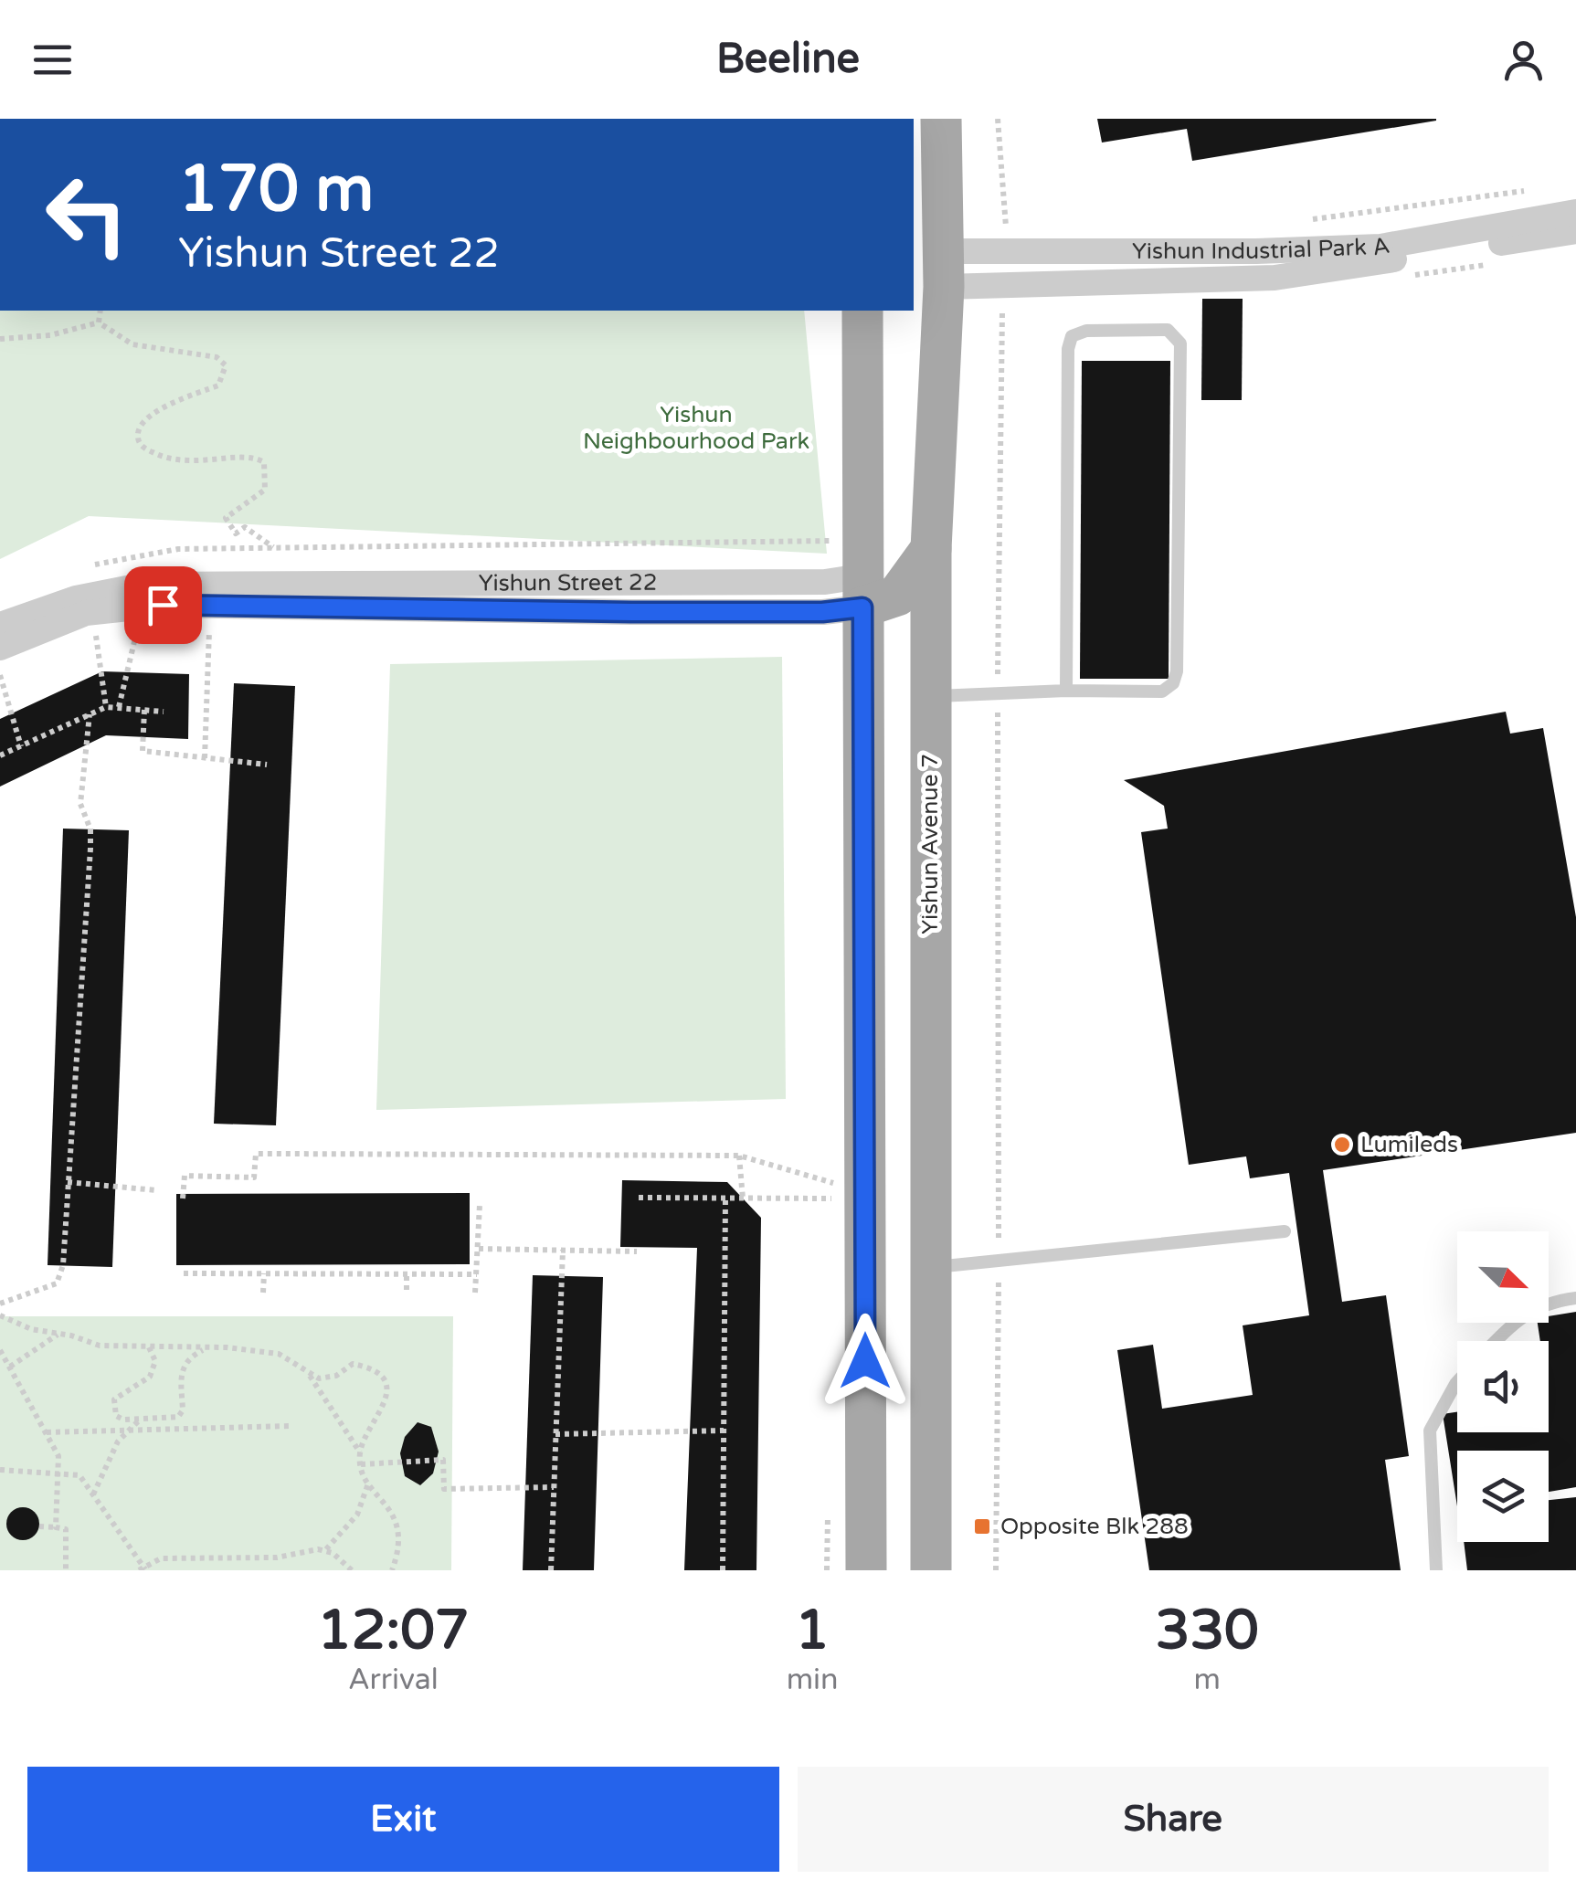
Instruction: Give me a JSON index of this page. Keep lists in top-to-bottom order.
{
  "streets": {
    "main road": ["Yishun Avenue 7"],
    "street": ["Yishun Industrial Park A", "Yishun Street 22"]
  },
  "crossings": [
    ["Yishun Industrial Park A", "Yishun Avenue 7"]
  ],
  "parks": ["Yishun Neighbourhood Park"],
  "places": {
    "other": ["Lumileds"],
    "transit": ["Opposite Blk 288"]
  },
  "north": "bottom right",
  "page": {
    "header": "Beeline",
    "turn": ["170 m", "Yishun Street 22"],
    "eta": [
      "12:07",
      "Arrival",
      "1",
      "min",
      "330",
      "m"
    ],
    "buttons": ["Exit", "Share"]
  }
}
